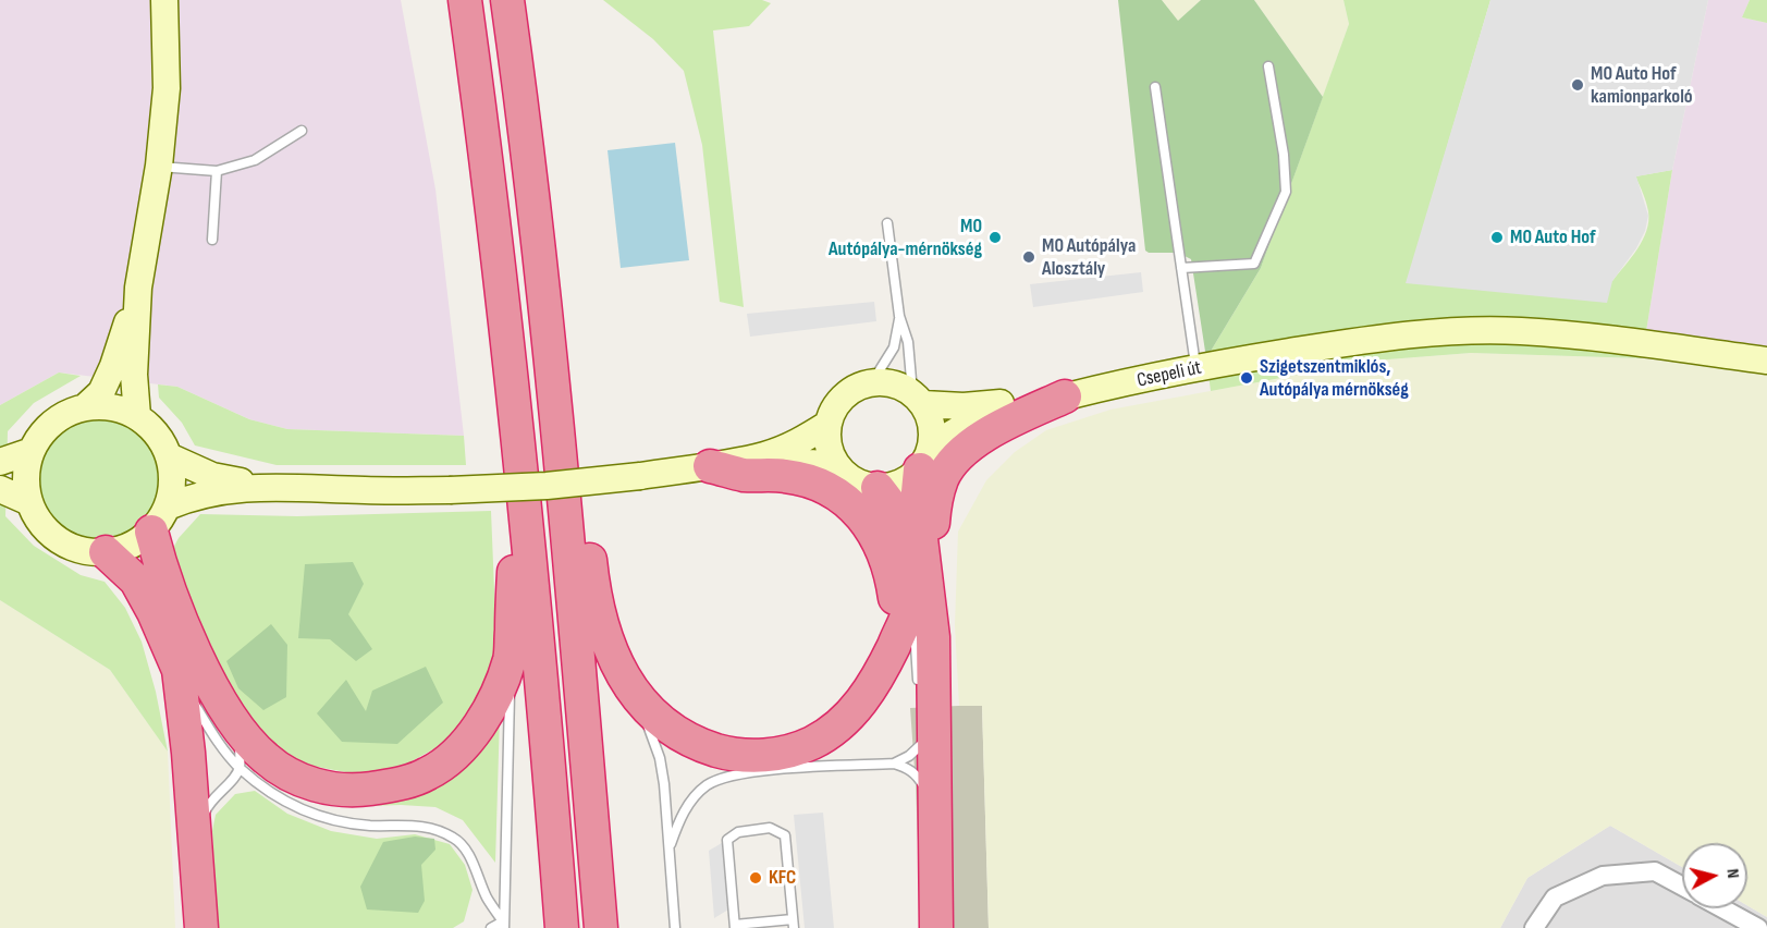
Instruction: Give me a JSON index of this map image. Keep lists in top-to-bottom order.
{
  "streets": {
    "street": ["Csepeli út"]
  },
  "places": [
    "M0 Auto Hof kamionparkoló",
    "M0 Autópálya-mérnökség",
    "M0 Auto Hof",
    "M0 Autópálya Alosztály",
    "Szigetszentmiklós, Autópálya mérnökség",
    "KFC"
  ],
  "north": "right"
}
